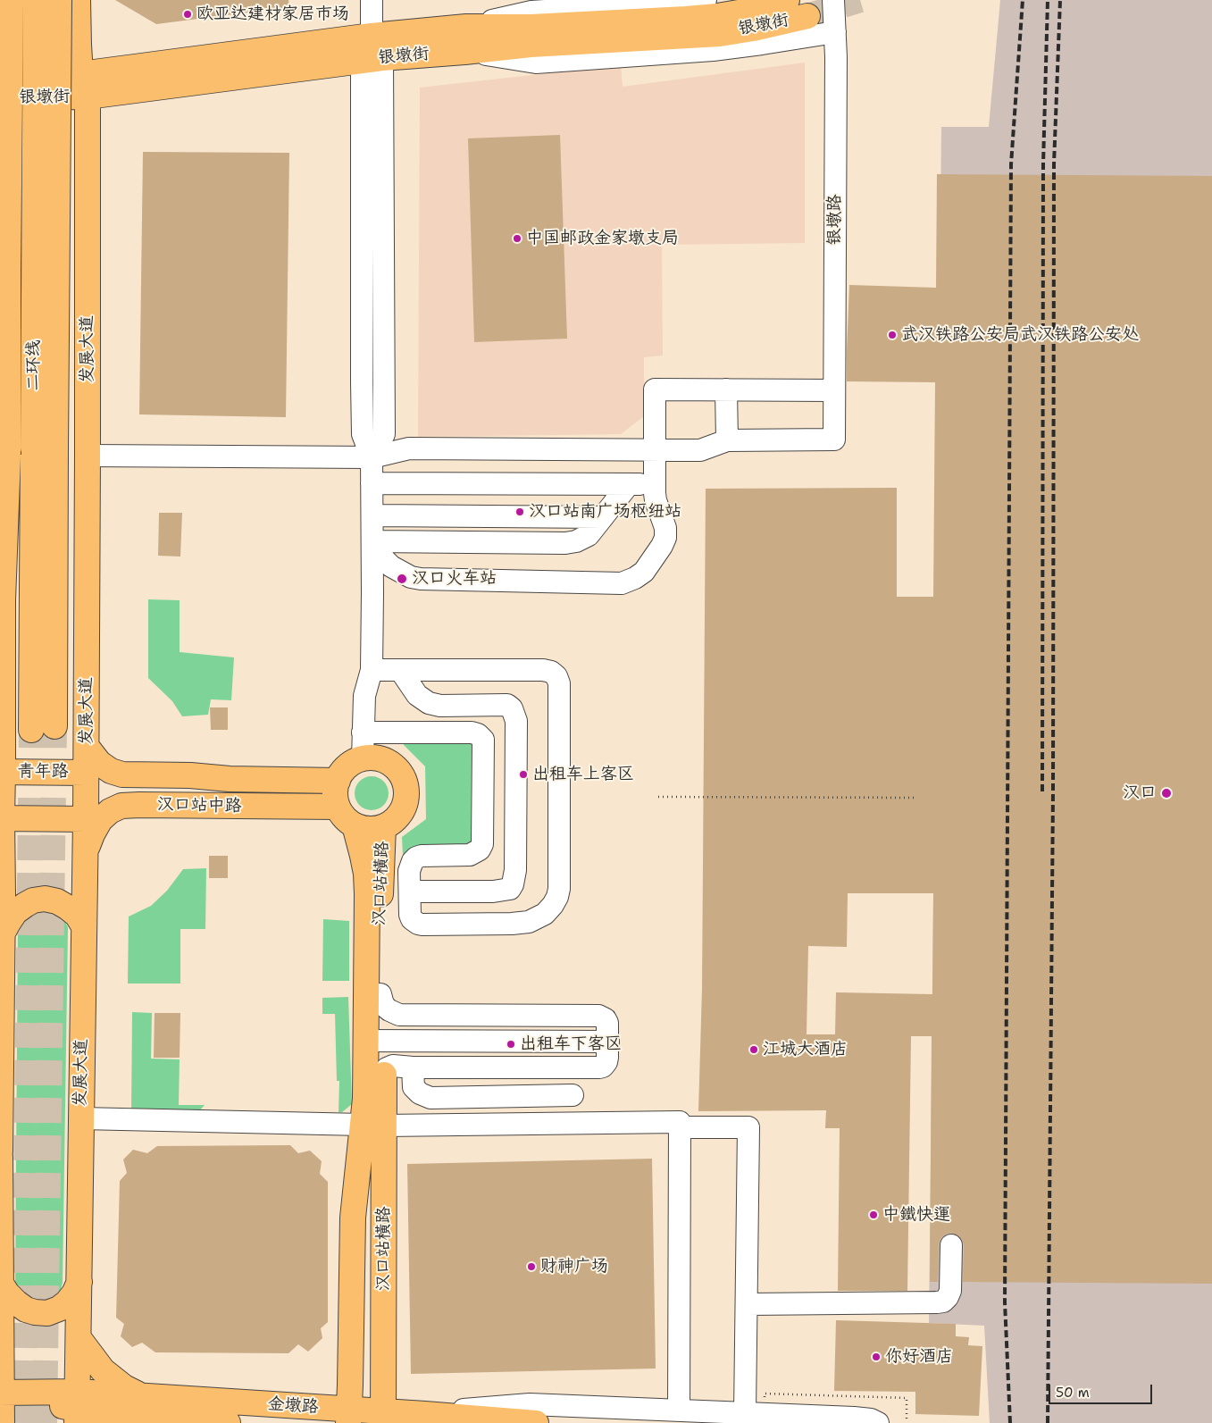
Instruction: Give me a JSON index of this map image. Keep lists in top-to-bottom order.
{
  "streets": {
    "main road": [
      "银墩街",
      "发展大道",
      "二环线",
      "青年路",
      "汉口站中路",
      "汉口站横路",
      "金墩路"
    ],
    "street": ["银墩路"]
  },
  "crossings": [
    ["银墩街", "发展大道"],
    ["发展大道", "二环线"],
    ["发展大道", "青年路"],
    ["发展大道", "汉口站中路"],
    ["发展大道", "金墩路"],
    ["汉口站中路", "汉口站横路"],
    ["汉口站横路", "金墩路"]
  ],
  "places": [
    "欧亚达建材家居市场",
    "中国邮政金家墩支局",
    "武汉铁路公安局武汉铁路公安处",
    "汉口站南广场枢纽站",
    "汉口火车站",
    "出租车上客区",
    "汉口",
    "出租车下客区",
    "江城大酒店",
    "中鐵快運",
    "财神广场",
    "你好酒店"
  ],
  "scale_bar": "50 m"
}
